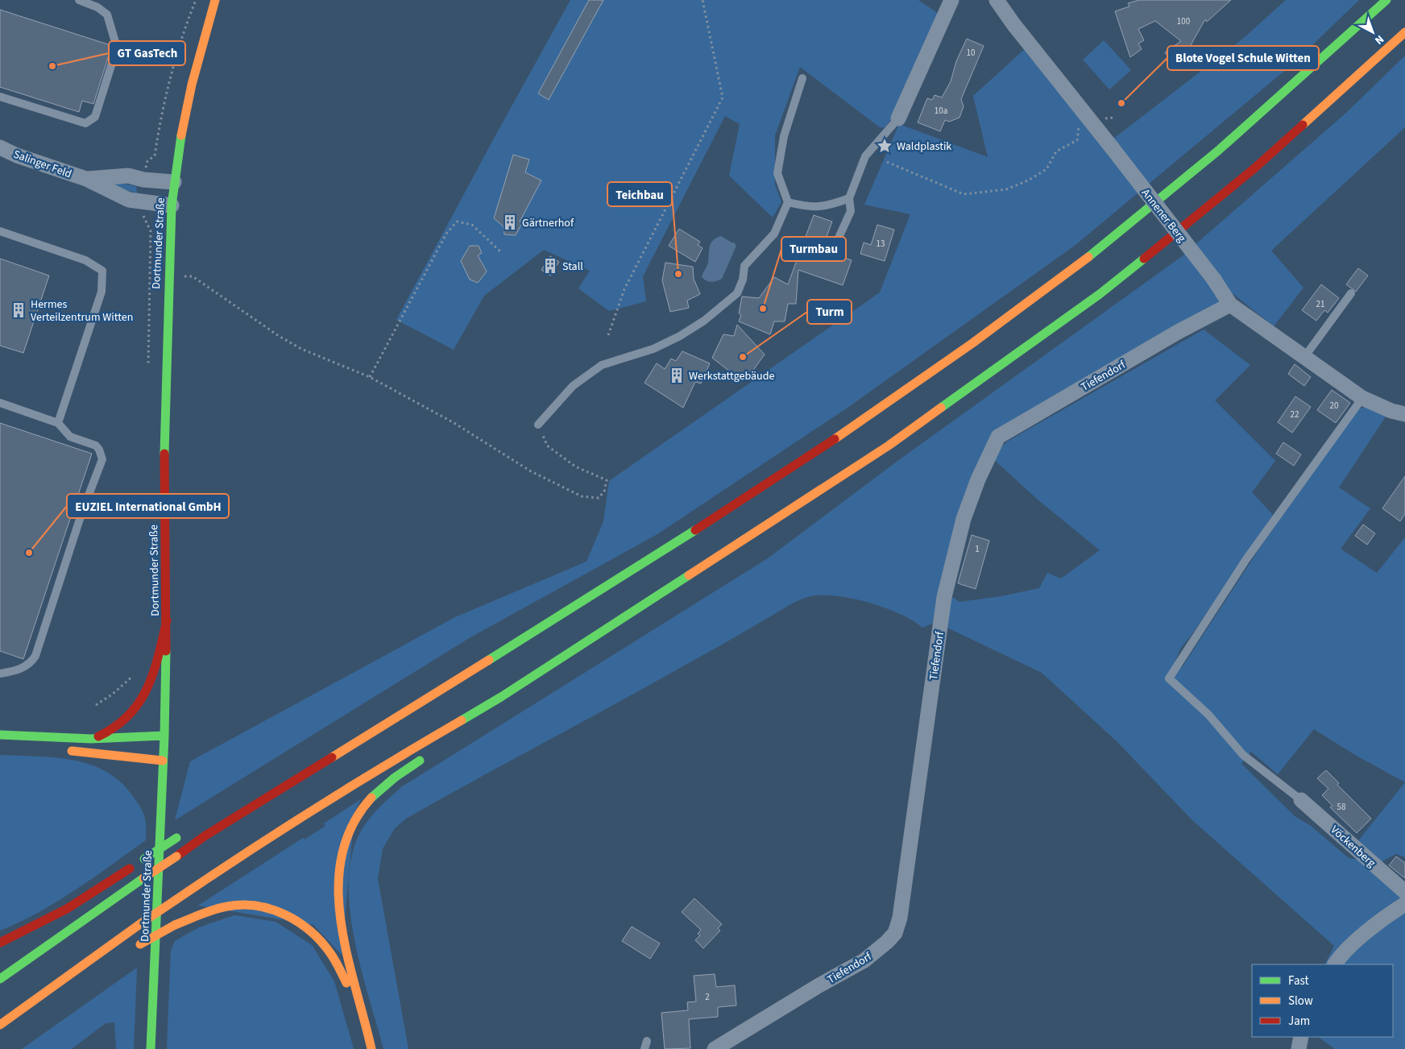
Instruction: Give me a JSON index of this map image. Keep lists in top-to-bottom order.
{
  "streets": {
    "main road": ["Dortmunder Straße"],
    "street": [
      "Salinger Feld",
      "Annener Berg",
      "Tiefendorf",
      "Vöckenberg"
    ]
  },
  "crossings": [
    ["Salinger Feld", "Dortmunder Straße"],
    ["Annener Berg", "Tiefendorf"]
  ],
  "places": {
    "other": [
      "GT GasTech",
      "Blote Vogel Schule Witten",
      "Teichbau",
      "Turmbau",
      "Turm",
      "EUZIEL International GmbH"
    ],
    "place": ["Waldplastik"],
    "building": [
      "Gärtnerhof",
      "Stall",
      "Hermes Verteilzentrum Witten",
      "Werkstattgebäude"
    ]
  },
  "house_numbers": [
    "100",
    "10",
    "10a",
    "13",
    "21",
    "20",
    "22",
    "1",
    "58",
    "2"
  ],
  "legend": ["Fast", "Slow", "Jam"],
  "north": "bottom right"
}
